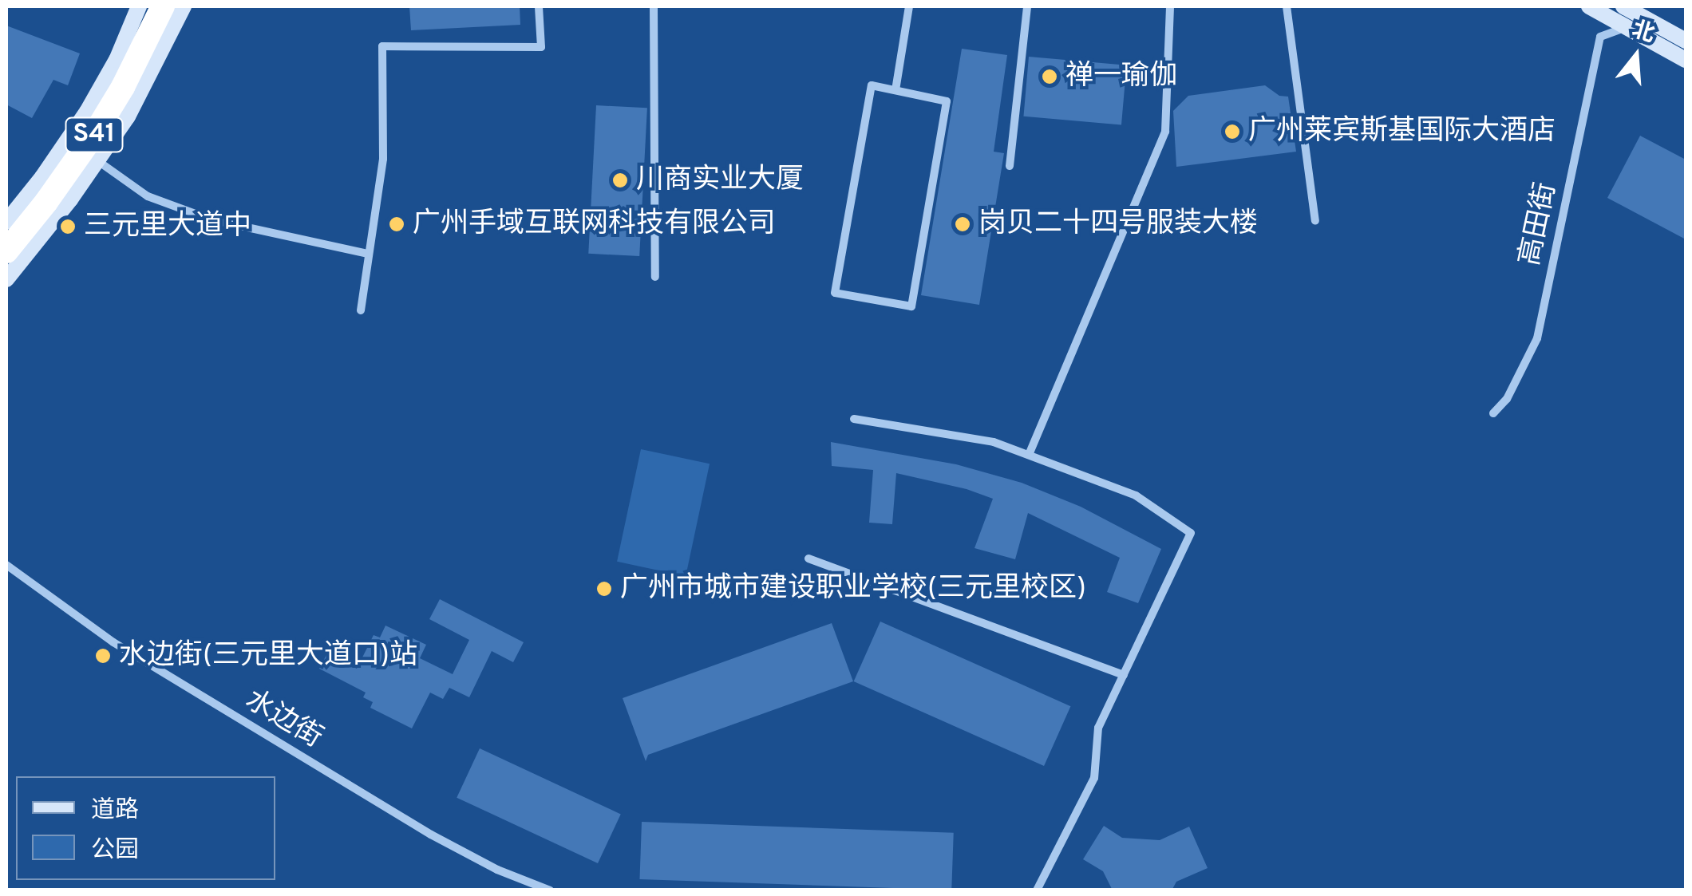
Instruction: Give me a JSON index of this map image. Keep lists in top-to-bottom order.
{
  "streets": {
    "highway": ["S41"],
    "street": ["高田街", "水边街"]
  },
  "places": [
    "禅一瑜伽",
    "广州莱宾斯基国际大酒店",
    "川商实业大厦",
    "广州手域互联网科技有限公司",
    "岗贝二十四号服装大楼",
    "三元里大道中",
    "广州市城市建设职业学校(三元里校区)",
    "水边街(三元里大道口)站"
  ],
  "legend": ["道路", "公园"],
  "north": "top"
}
